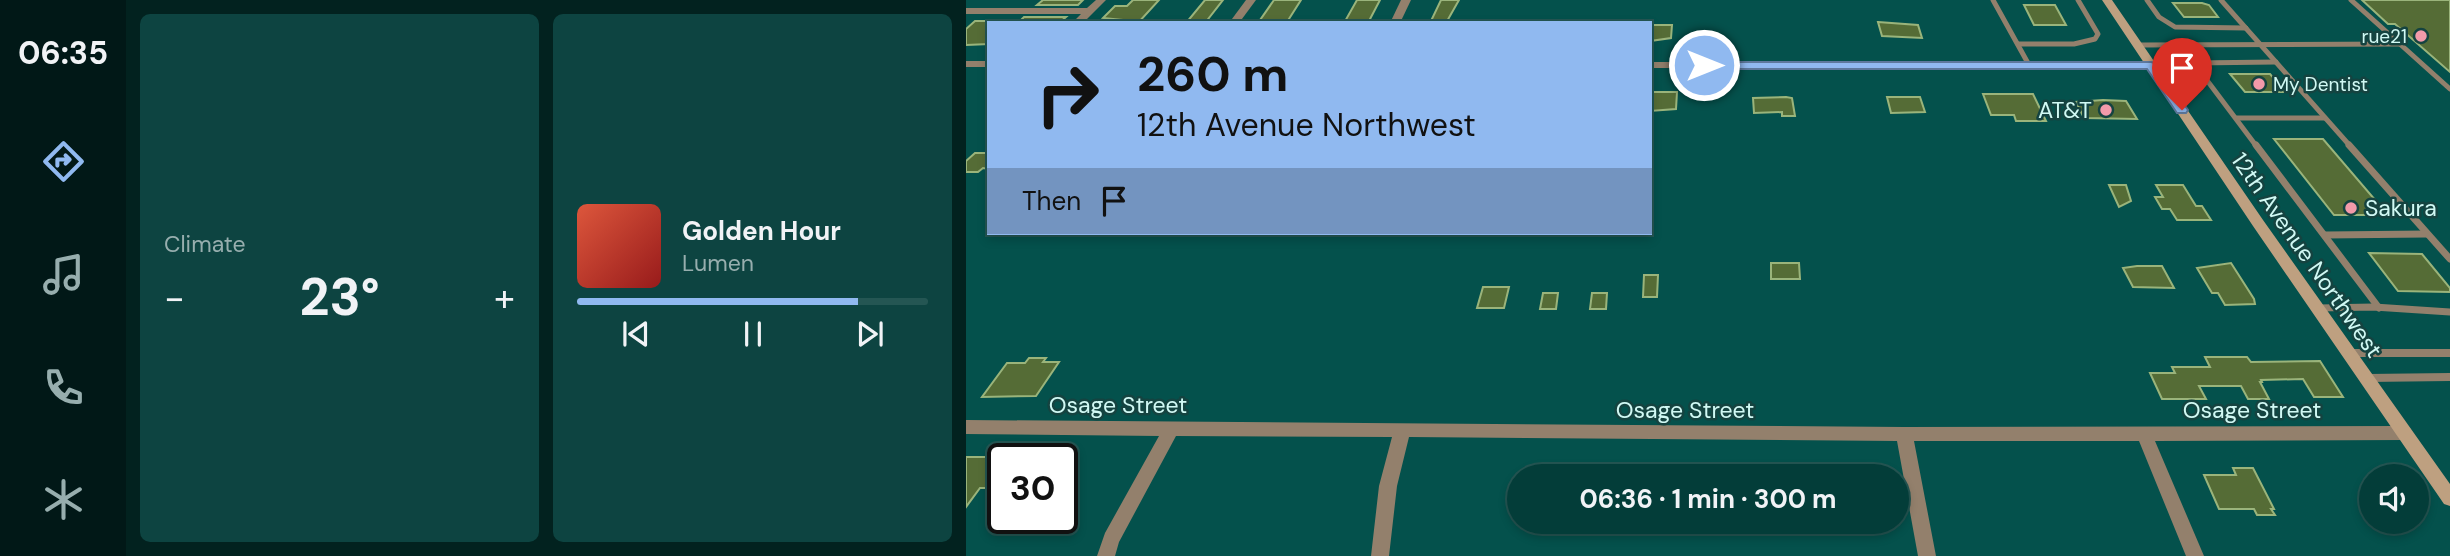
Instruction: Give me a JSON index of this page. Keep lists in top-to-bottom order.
{
  "streets": {
    "main road": ["12th Avenue Northwest"],
    "street": ["Osage Street"]
  },
  "crossings": [
    ["12th Avenue Northwest", "Osage Street"]
  ],
  "places": [
    "rue21",
    "My Dentist",
    "AT&T",
    "Sakura"
  ],
  "page": {
    "tabs": "06:35",
    "tile": "Climate",
    "turn": ["260 m", "12th Avenue Northwest"],
    "then": "Then",
    "song": ["Golden Hour", "Lumen"],
    "heat": ["−", "23°", "+"],
    "limit": "30",
    "trip": "06:36 · 1 min · 300 m"
  }
}
